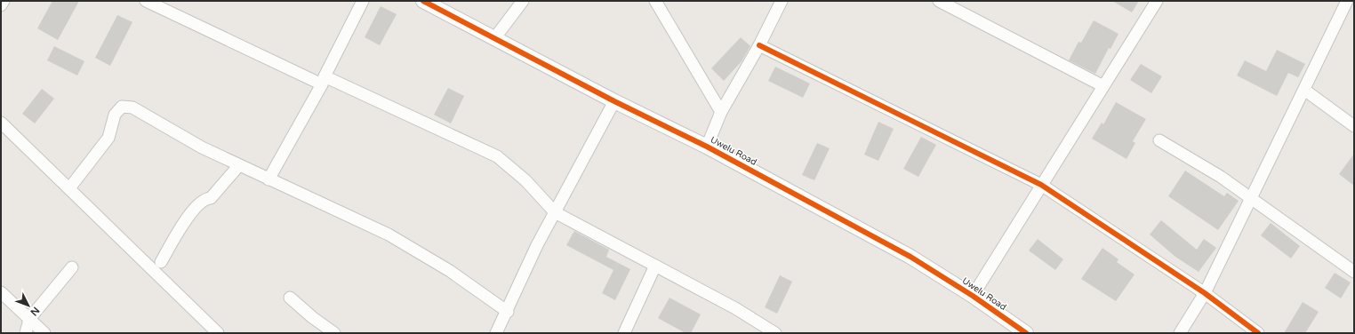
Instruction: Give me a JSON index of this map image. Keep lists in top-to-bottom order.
{
  "streets": {
    "street": ["Uwelu Road"]
  },
  "north": "bottom right"
}
